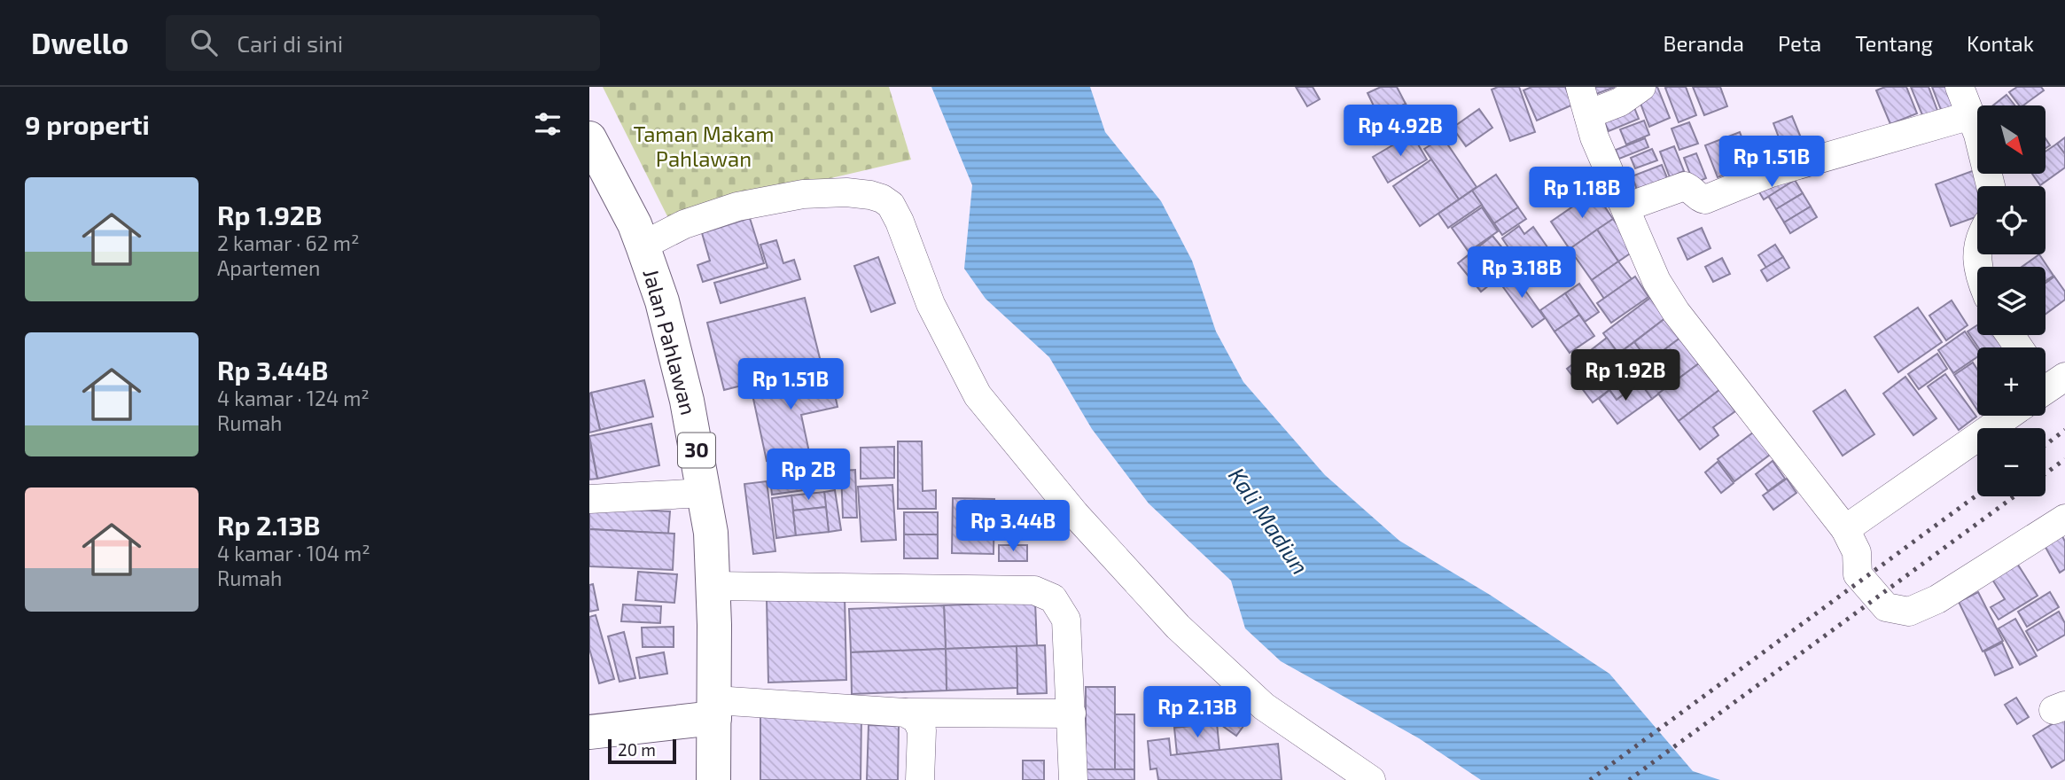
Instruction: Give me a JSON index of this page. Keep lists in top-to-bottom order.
{
  "streets": {
    "main road": ["Jalan Pahlawan", "30"]
  },
  "water": ["Kali Madiun"],
  "parks": ["Taman Makam Pahlawan"],
  "scale_bar": "20 m",
  "north": "bottom right",
  "page": {
    "header": "Dwello",
    "search": "Cari di sini",
    "nav": [
      "Beranda",
      "Peta",
      "Tentang",
      "Kontak"
    ],
    "heading": "9 properti",
    "price": [
      "Rp 4.92B",
      "Rp 1.51B",
      "Rp 1.18B",
      "Rp 3.18B",
      "Rp 1.92B",
      "Rp 1.51B",
      "Rp 2B",
      "Rp 3.44B",
      "Rp 2.13B"
    ],
    "map_buttons": ["+", "−"],
    "list": [
      {
        "name": "Rp 1.92B",
        "note": "2 kamar · 62 m² · Apartemen"
      },
      {
        "name": "Rp 3.44B",
        "note": "4 kamar · 124 m² · Rumah"
      },
      {
        "name": "Rp 2.13B",
        "note": "4 kamar · 104 m² · Rumah"
      }
    ],
    "scale": "20 m"
  }
}
